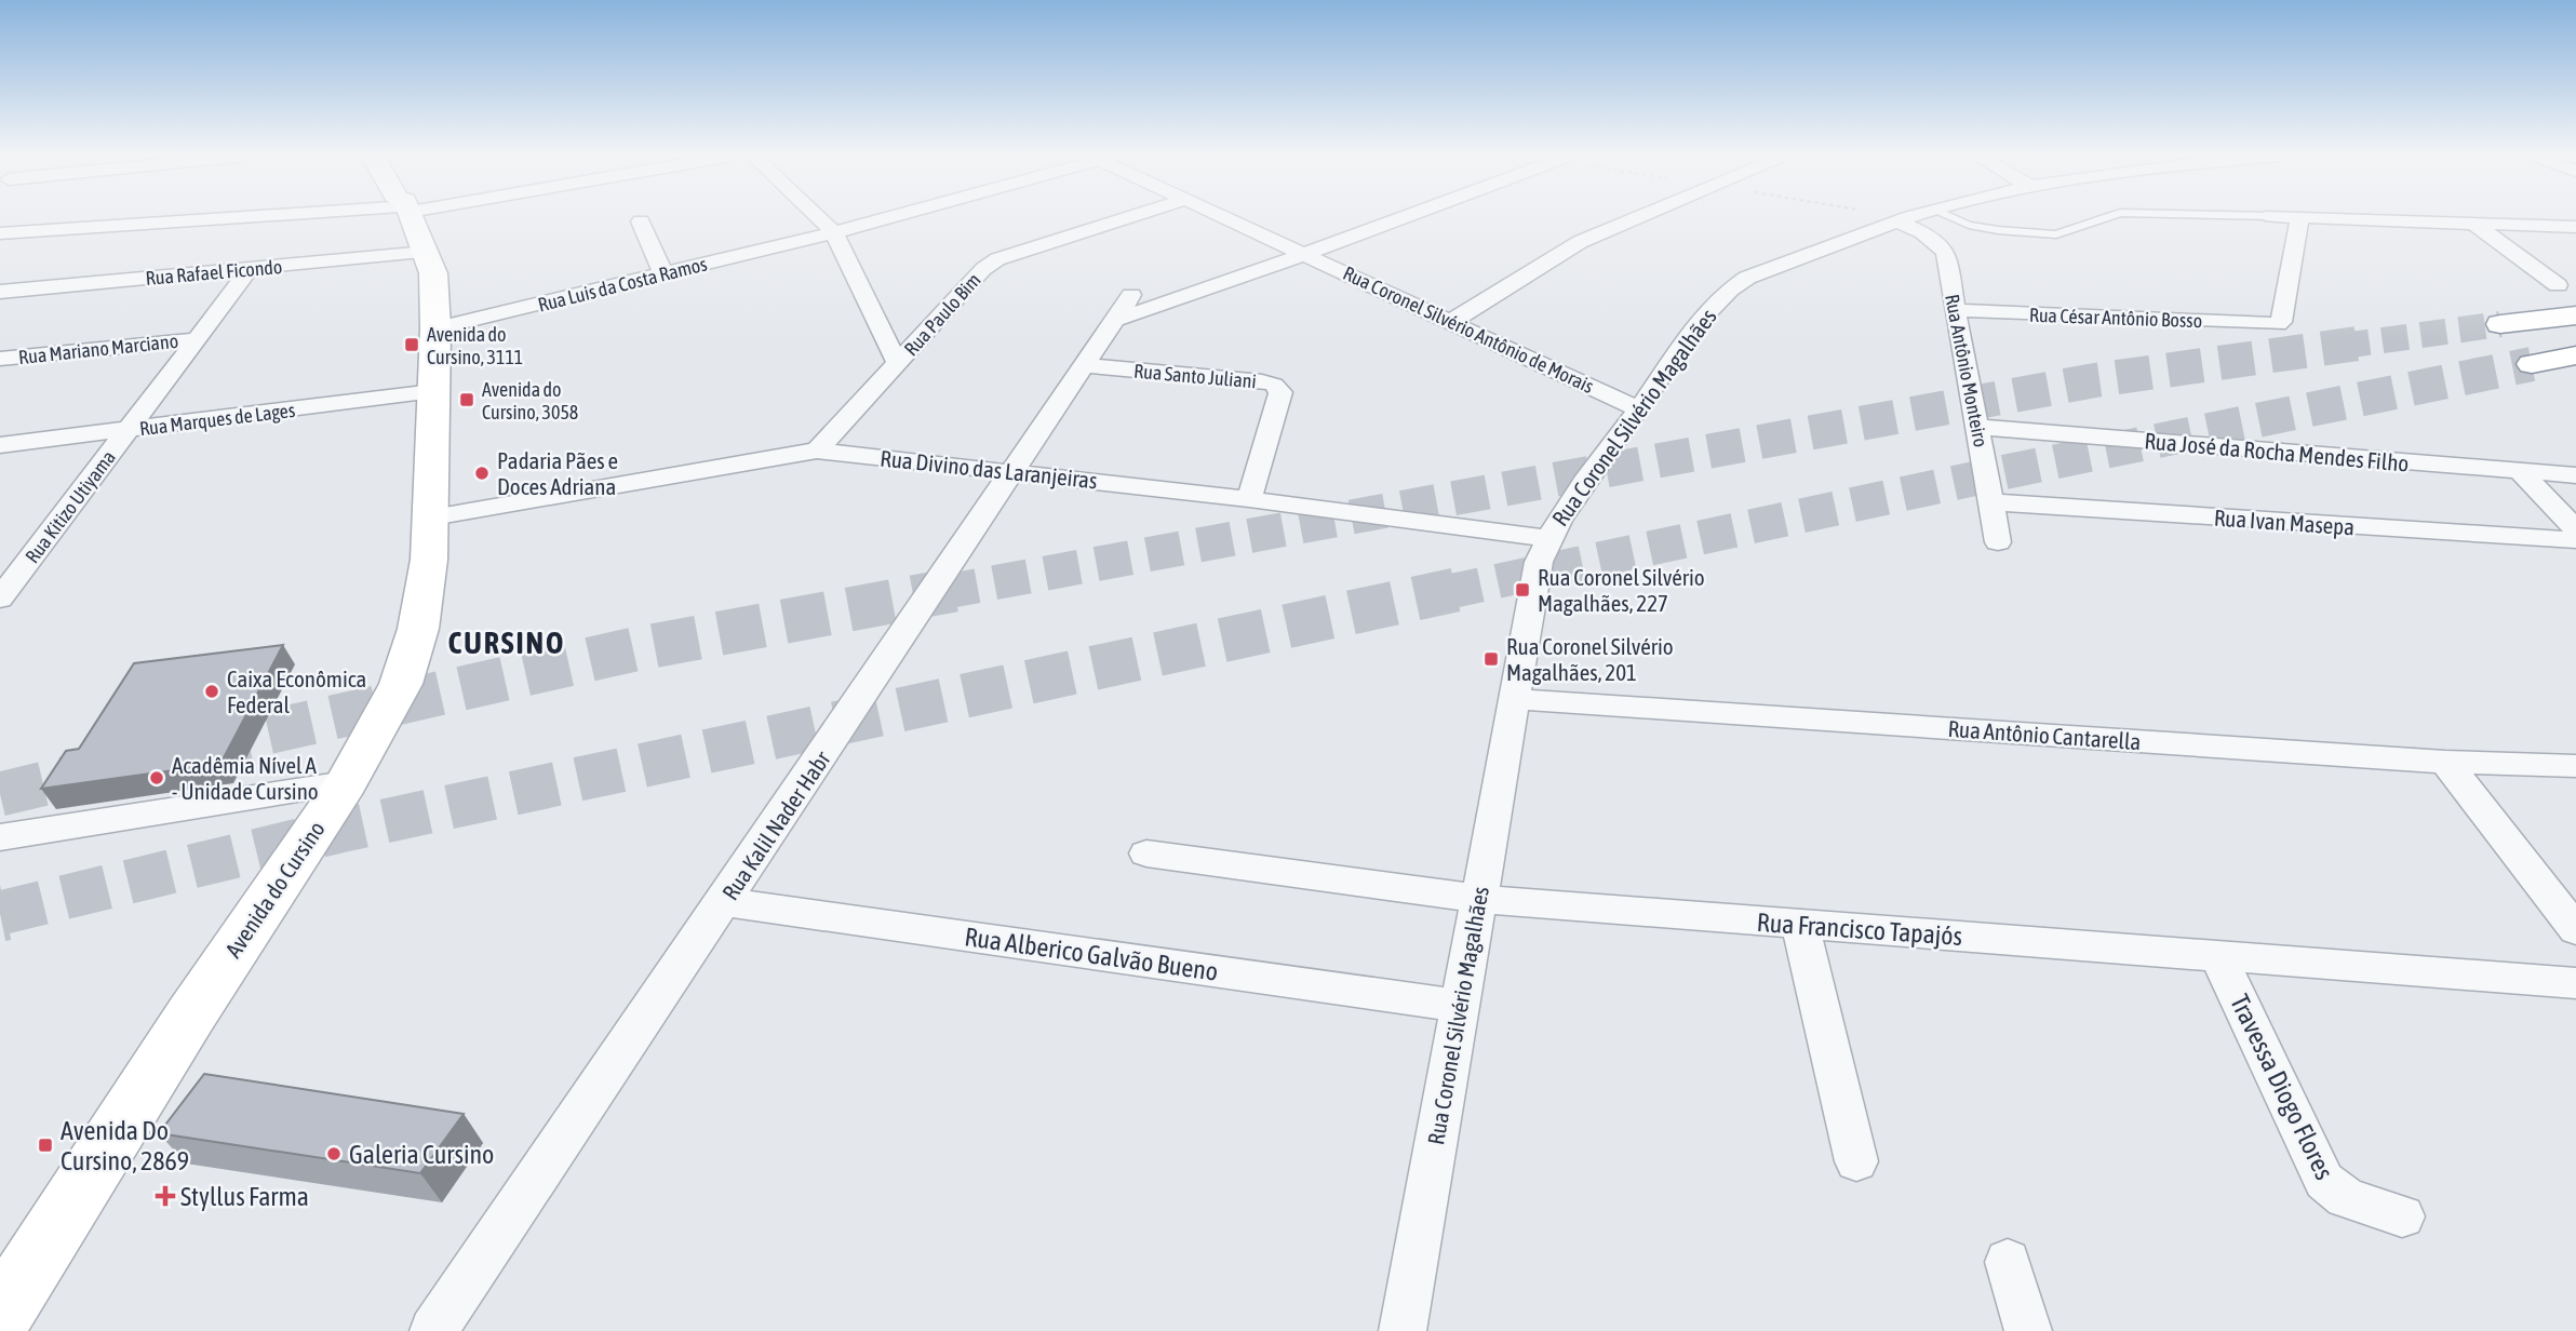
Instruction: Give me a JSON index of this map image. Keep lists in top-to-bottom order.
{
  "streets": {
    "main road": ["Avenida do Cursino"],
    "street": [
      "Rua Rafael Ficondo",
      "Rua Luis da Costa Ramos",
      "Rua Paulo Bim",
      "Rua César Antônio Bosso",
      "Rua Coronel Silvério Antônio de Morais",
      "Rua Mariano Marciano",
      "Rua Antônio Monteiro",
      "Rua Santo Juliani",
      "Rua Coronel Silvério Magalhães",
      "Rua Marques de Lages",
      "Rua José da Rocha Mendes Filho",
      "Rua Divino das Laranjeiras",
      "Rua Kitizo Utiyama",
      "Rua Ivan Masepa",
      "Rua Antônio Cantarella",
      "Rua Kalil Nader Habr",
      "Rua Francisco Tapajós",
      "Rua Alberico Galvão Bueno",
      "Travessa Diogo Flores"
    ]
  },
  "crossings": [
    ["Rua Rafael Ficondo", "Rua Kitizo Utiyama"],
    ["Rua Rafael Ficondo", "Avenida do Cursino"],
    ["Rua Luis da Costa Ramos", "Avenida do Cursino"],
    ["Rua Paulo Bim", "Rua Divino das Laranjeiras"],
    ["Rua César Antônio Bosso", "Rua Antônio Monteiro"],
    ["Rua Coronel Silvério Antônio de Morais", "Rua Coronel Silvério Magalhães"],
    ["Rua Coronel Silvério Antônio de Morais", "Rua Kalil Nader Habr"],
    ["Rua Mariano Marciano", "Rua Kitizo Utiyama"],
    ["Rua Antônio Monteiro", "Rua Coronel Silvério Magalhães"],
    ["Rua Antônio Monteiro", "Rua José da Rocha Mendes Filho"],
    ["Rua Antônio Monteiro", "Rua Ivan Masepa"],
    ["Rua Santo Juliani", "Rua Divino das Laranjeiras"],
    ["Rua Santo Juliani", "Rua Kalil Nader Habr"],
    ["Rua Coronel Silvério Magalhães", "Rua Divino das Laranjeiras"],
    ["Rua Coronel Silvério Magalhães", "Rua Antônio Cantarella"],
    ["Rua Coronel Silvério Magalhães", "Rua Francisco Tapajós"],
    ["Rua Coronel Silvério Magalhães", "Rua Alberico Galvão Bueno"],
    ["Rua Marques de Lages", "Rua Kitizo Utiyama"],
    ["Rua Marques de Lages", "Avenida do Cursino"],
    ["Rua Divino das Laranjeiras", "Rua Kalil Nader Habr"],
    ["Rua Divino das Laranjeiras", "Avenida do Cursino"],
    ["Rua Kalil Nader Habr", "Rua Alberico Galvão Bueno"],
    ["Rua Francisco Tapajós", "Travessa Diogo Flores"]
  ],
  "districts": ["CURSINO"],
  "places": {
    "transit": [
      "Avenida do Cursino, 3111",
      "Avenida do Cursino, 3058",
      "Rua Coronel Silvério Magalhães, 227",
      "Rua Coronel Silvério Magalhães, 201",
      "Avenida Do Cursino, 2869"
    ],
    "other": [
      "Padaria Pães e Doces Adriana",
      "Caixa Econômica Federal",
      "Acadêmia Nível A - Unidade Cursino",
      "Galeria Cursino"
    ],
    "health": ["Styllus Farma"]
  }
}
